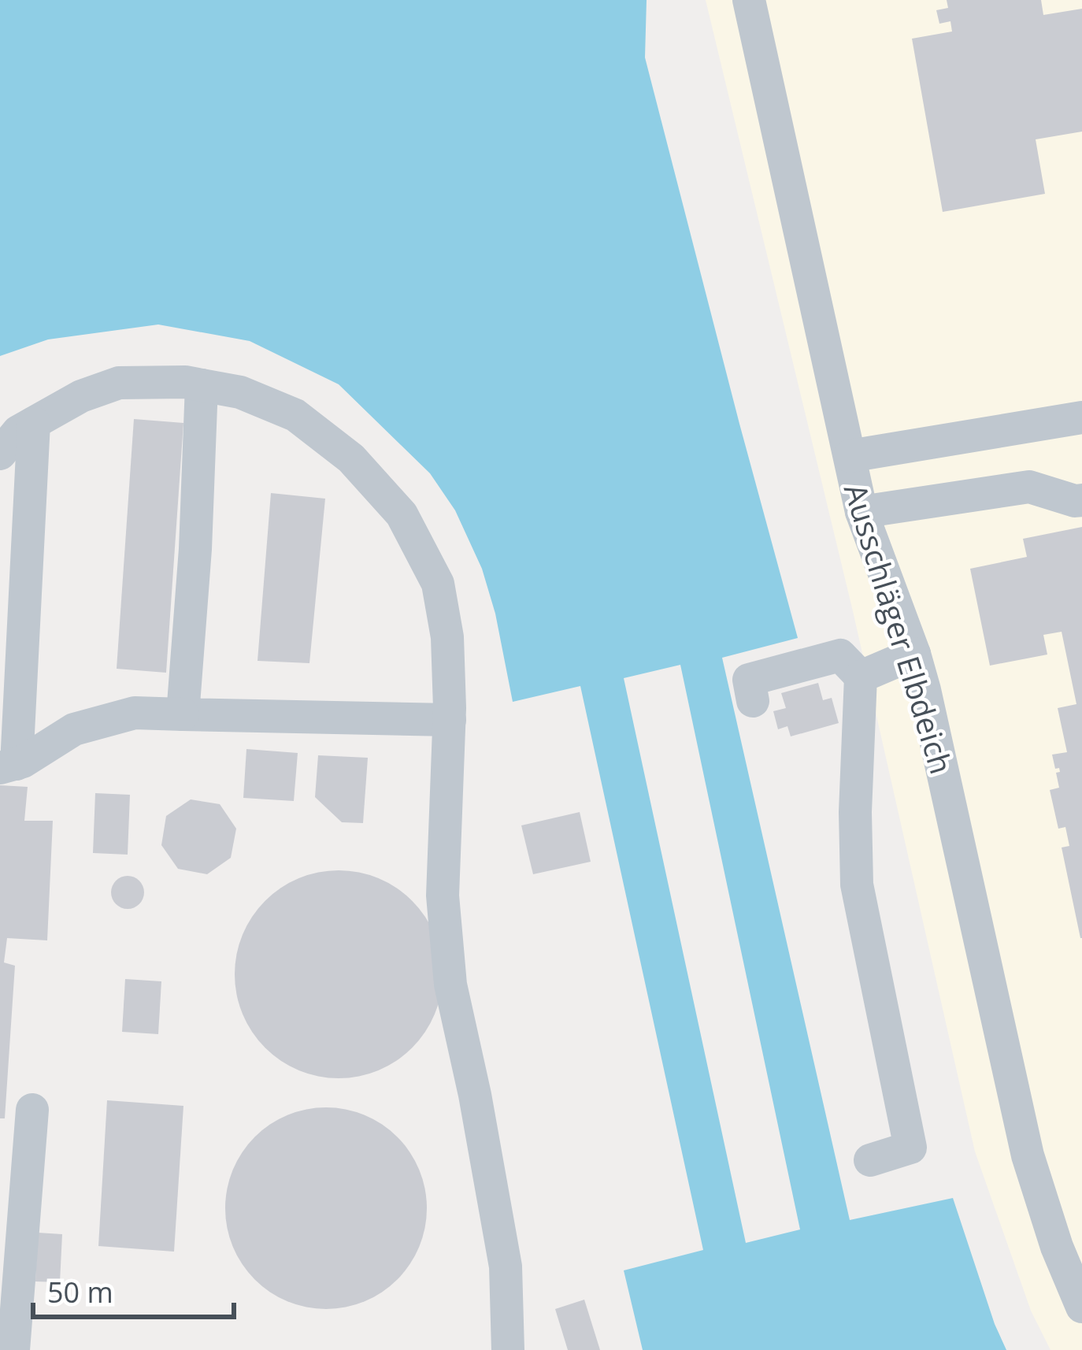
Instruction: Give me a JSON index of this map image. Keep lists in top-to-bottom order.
{
  "streets": {
    "street": ["Ausschläger Elbdeich"]
  },
  "scale_bar": "50 m"
}
